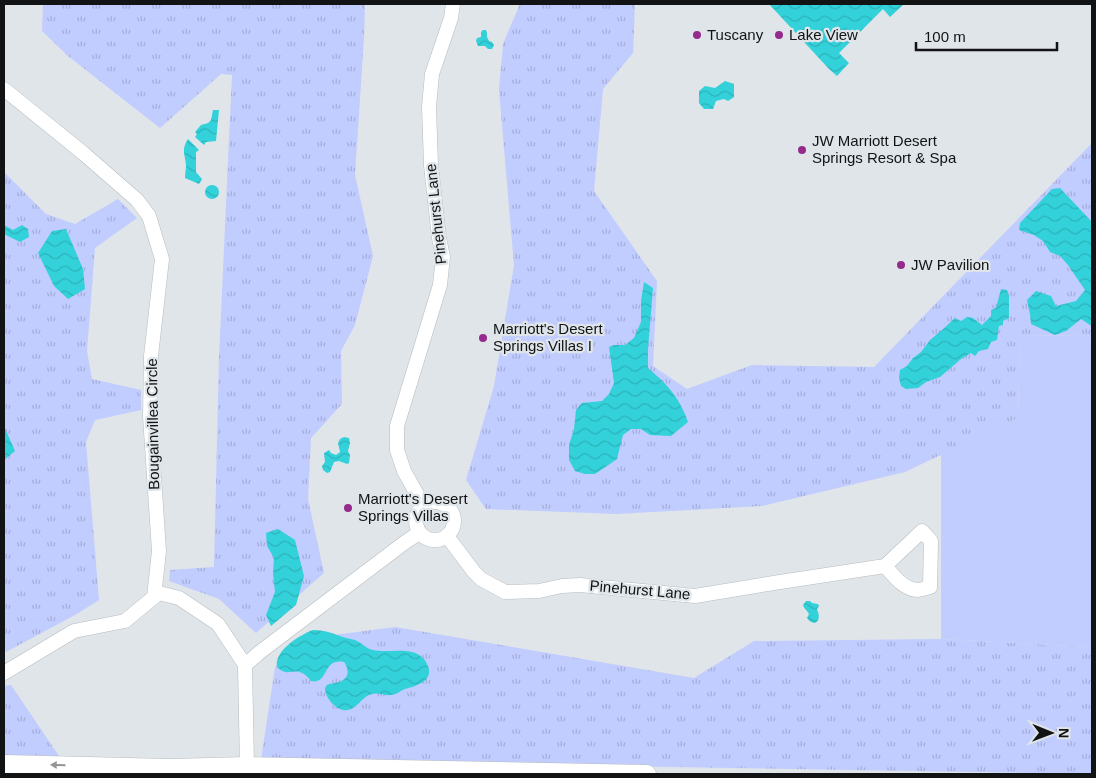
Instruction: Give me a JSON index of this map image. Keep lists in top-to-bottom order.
{
  "streets": {
    "street": ["Pinehurst Lane", "Bougainvillea Circle"]
  },
  "places": [
    "Tuscany",
    "Lake View",
    "JW Marriott Desert Springs Resort & Spa",
    "JW Pavilion",
    "Marriott's Desert Springs Villas I",
    "Marriott's Desert Springs Villas"
  ],
  "scale_bar": "100 m",
  "north": "right"
}
